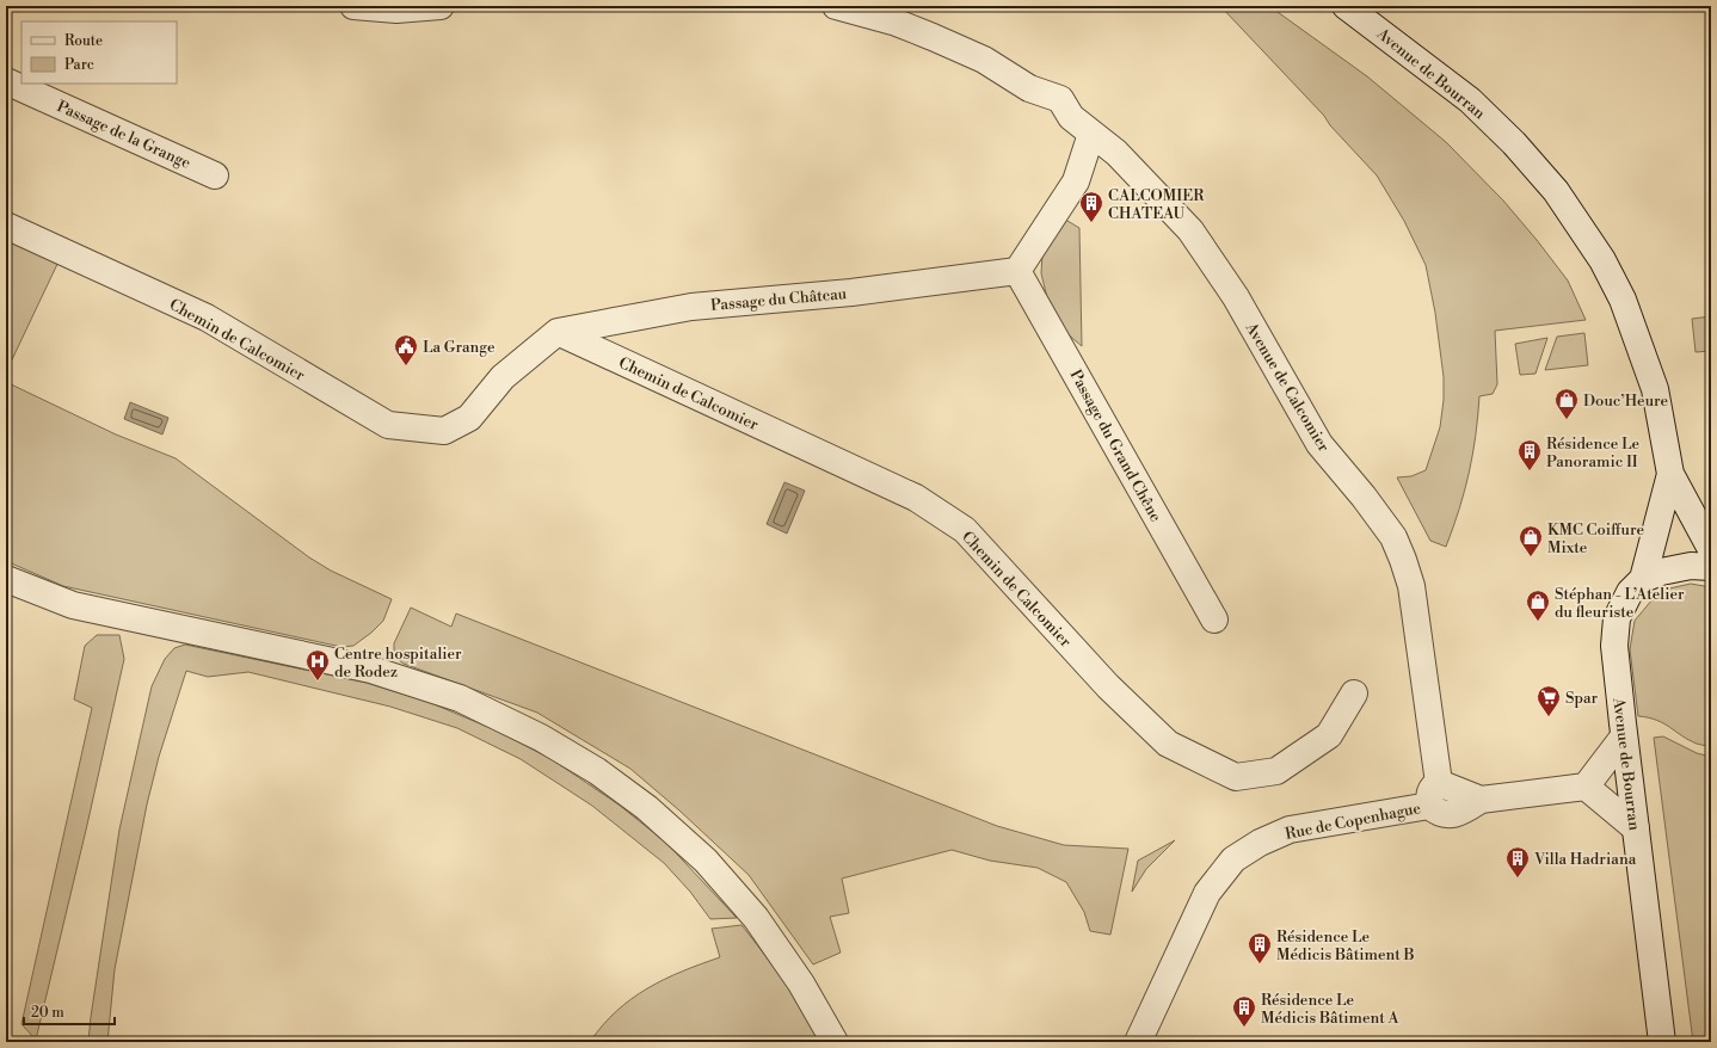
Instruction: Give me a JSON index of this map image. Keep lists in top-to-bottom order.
{
  "streets": {
    "street": [
      "Avenue de Bourran",
      "Passage de la Grange",
      "Passage du Château",
      "Chemin de Calcomier",
      "Avenue de Calcomier",
      "Passage du Grand Chêne",
      "Rue de Copenhague"
    ]
  },
  "crossings": [
    ["Passage du Château", "Chemin de Calcomier"],
    ["Passage du Château", "Passage du Grand Chêne"],
    ["Avenue de Calcomier", "Rue de Copenhague"]
  ],
  "places": {
    "building": [
      "CALCOMIER CHATEAU",
      "Résidence Le Panoramic II",
      "Villa Hadriana",
      "Résidence Le Médicis Bâtiment B",
      "Résidence Le Médicis Bâtiment A"
    ],
    "public building": ["La Grange"],
    "shop": ["Douc’Heure", "KMC Coiffure Mixte", "Stéphan - L’Atelier du fleuriste"],
    "hospital": ["Centre hospitalier de Rodez"],
    "supermarket": ["Spar"]
  },
  "legend": ["Route", "Parc"],
  "scale_bar": "20 m"
}
